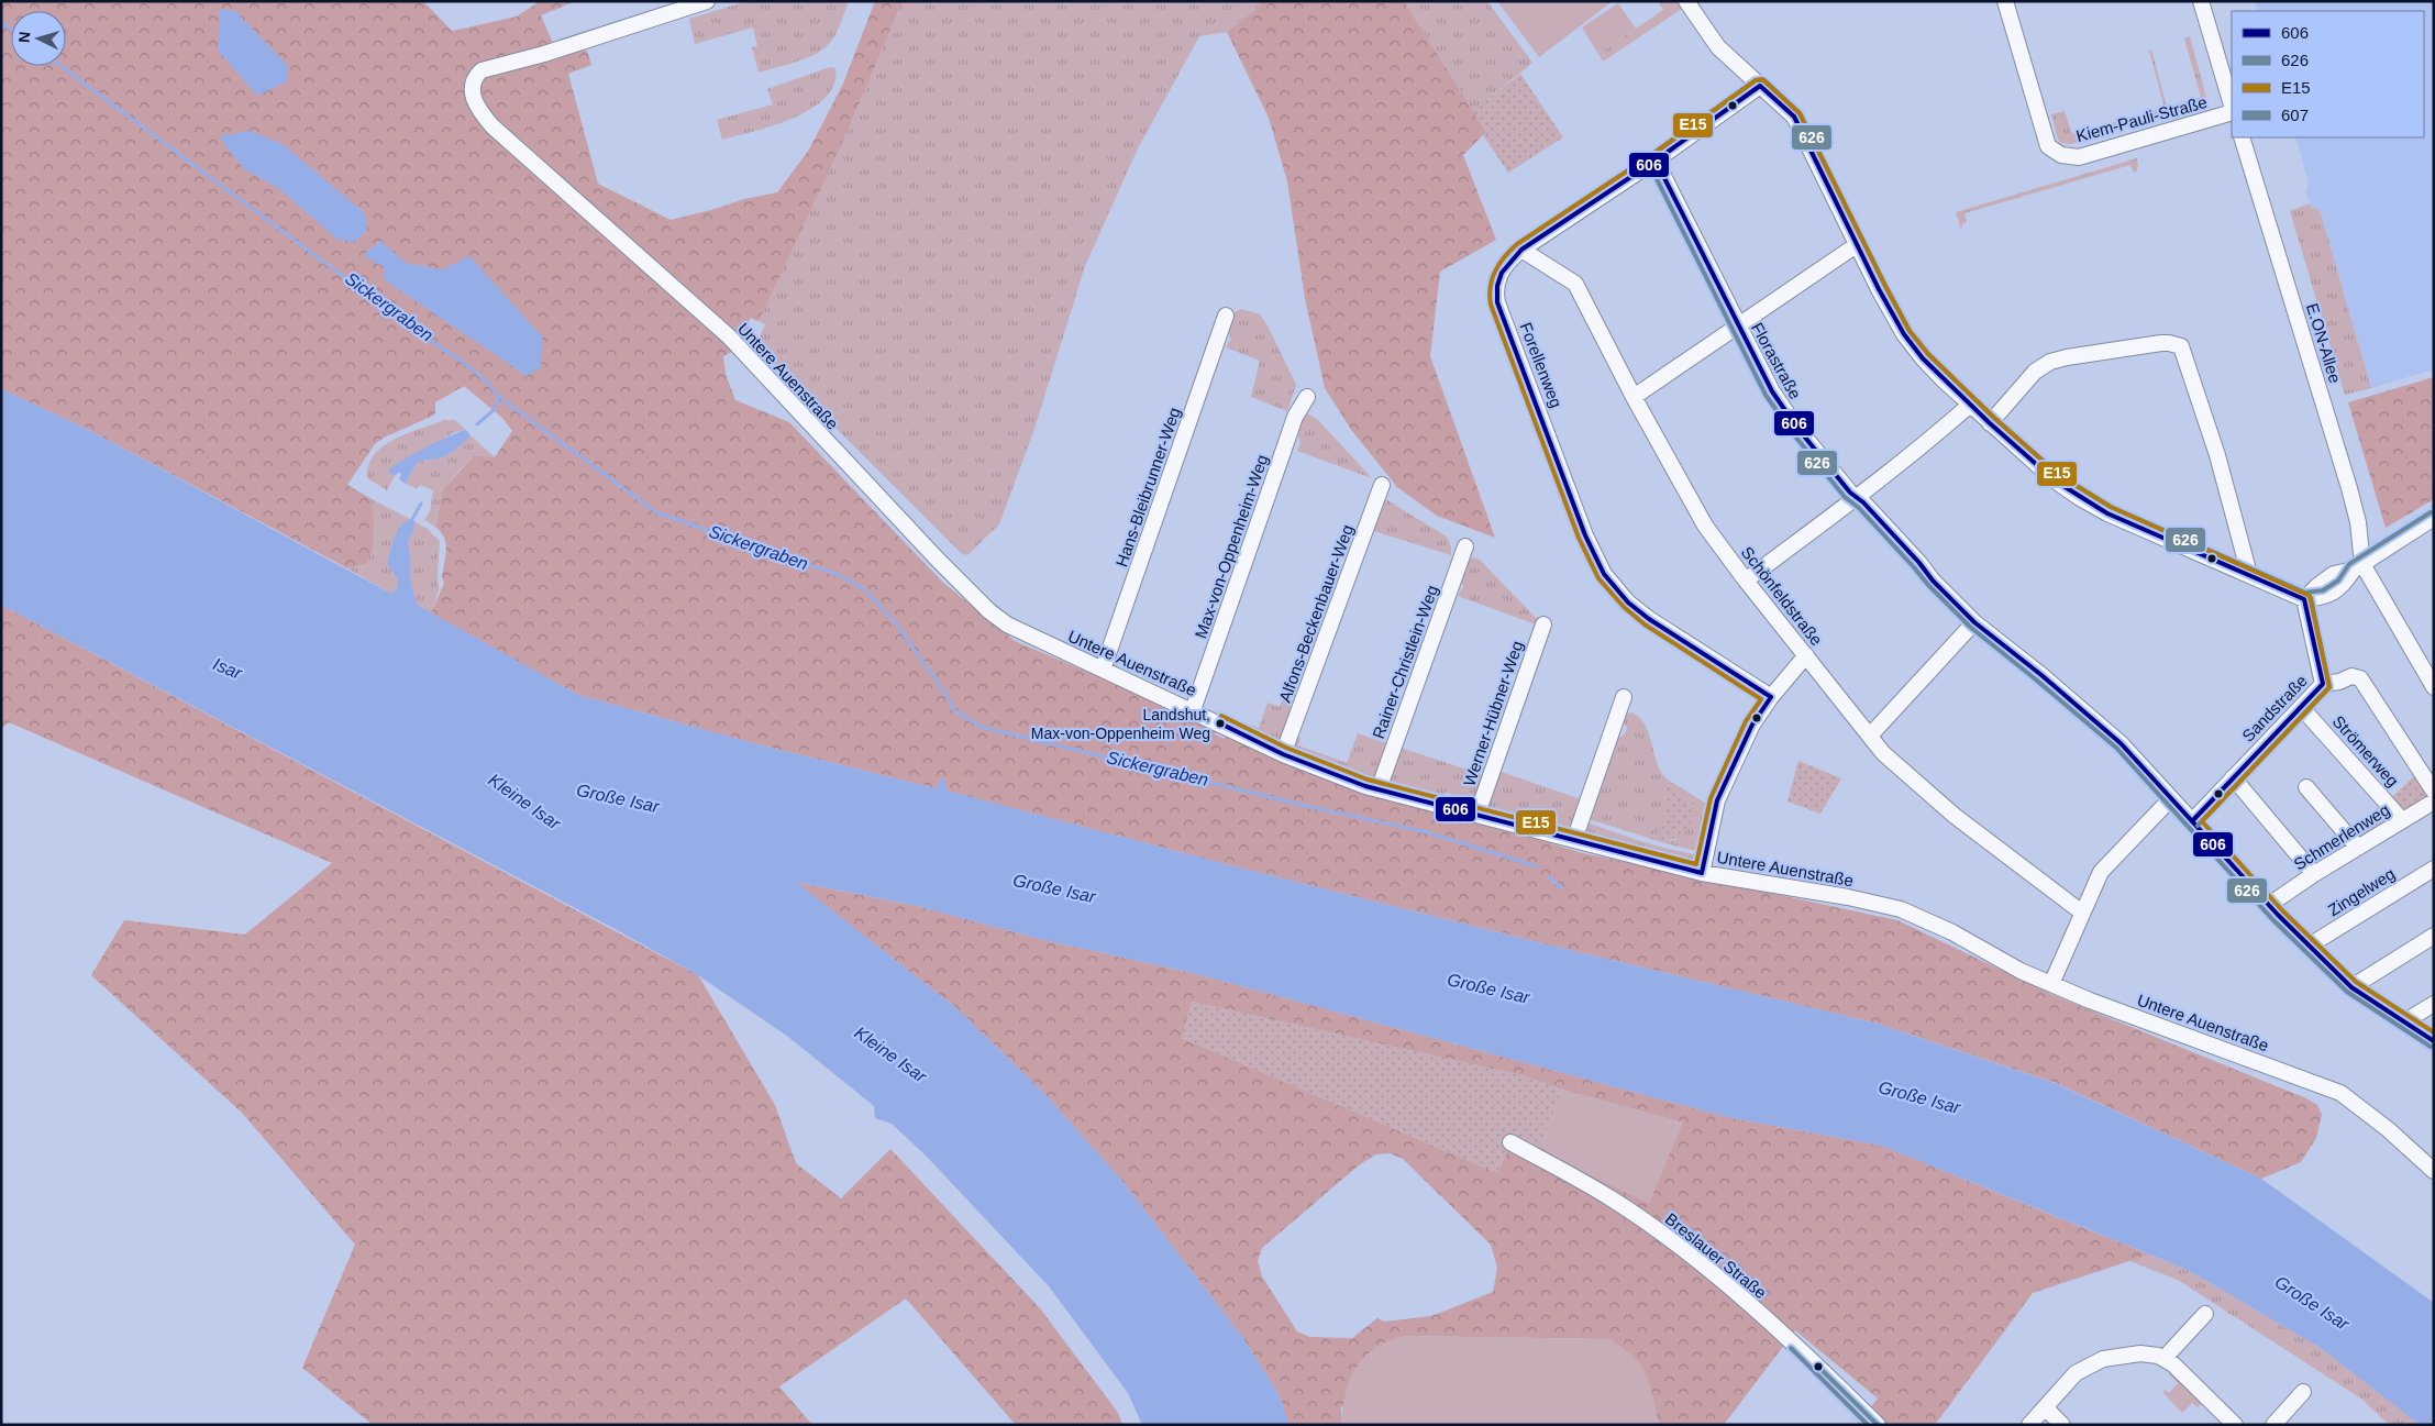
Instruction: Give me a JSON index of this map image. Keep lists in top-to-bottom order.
{
  "streets": {
    "street": [
      "Kiem-Pauli-Straße",
      "E.ON-Allee",
      "Florastraße",
      "Forellenweg",
      "Untere Auenstraße",
      "Hans-Bleibrunner-Weg",
      "Max-von-Oppenheim-Weg",
      "Schönfeldstraße",
      "Alfons-Beckenbauer-Weg",
      "Rainer-Christlein-Weg",
      "Sandstraße",
      "Werner-Hübner-Weg",
      "Strömerweg",
      "Schmerlenweg",
      "Zingelweg",
      "Breslauer Straße"
    ]
  },
  "crossings": [
    ["Florastraße", "Forellenweg"],
    ["Florastraße", "Sandstraße"],
    ["Florastraße", "Schmerlenweg"],
    ["Florastraße", "Zingelweg"],
    ["Forellenweg", "Schönfeldstraße"],
    ["Untere Auenstraße", "Hans-Bleibrunner-Weg"],
    ["Untere Auenstraße", "Max-von-Oppenheim-Weg"],
    ["Untere Auenstraße", "Alfons-Beckenbauer-Weg"],
    ["Untere Auenstraße", "Rainer-Christlein-Weg"],
    ["Untere Auenstraße", "Werner-Hübner-Weg"],
    ["Sandstraße", "Strömerweg"],
    ["Strömerweg", "Schmerlenweg"]
  ],
  "water": [
    "Sickergraben",
    "Isar",
    "Große Isar",
    "Kleine Isar"
  ],
  "places": ["Landshut, Max-von-Oppenheim Weg"],
  "lines": [
    "transit line E15",
    "transit line 626",
    "transit line 606",
    "transit line 607"
  ],
  "legend": [
    "606",
    "626",
    "E15",
    "607"
  ],
  "north": "left"
}
